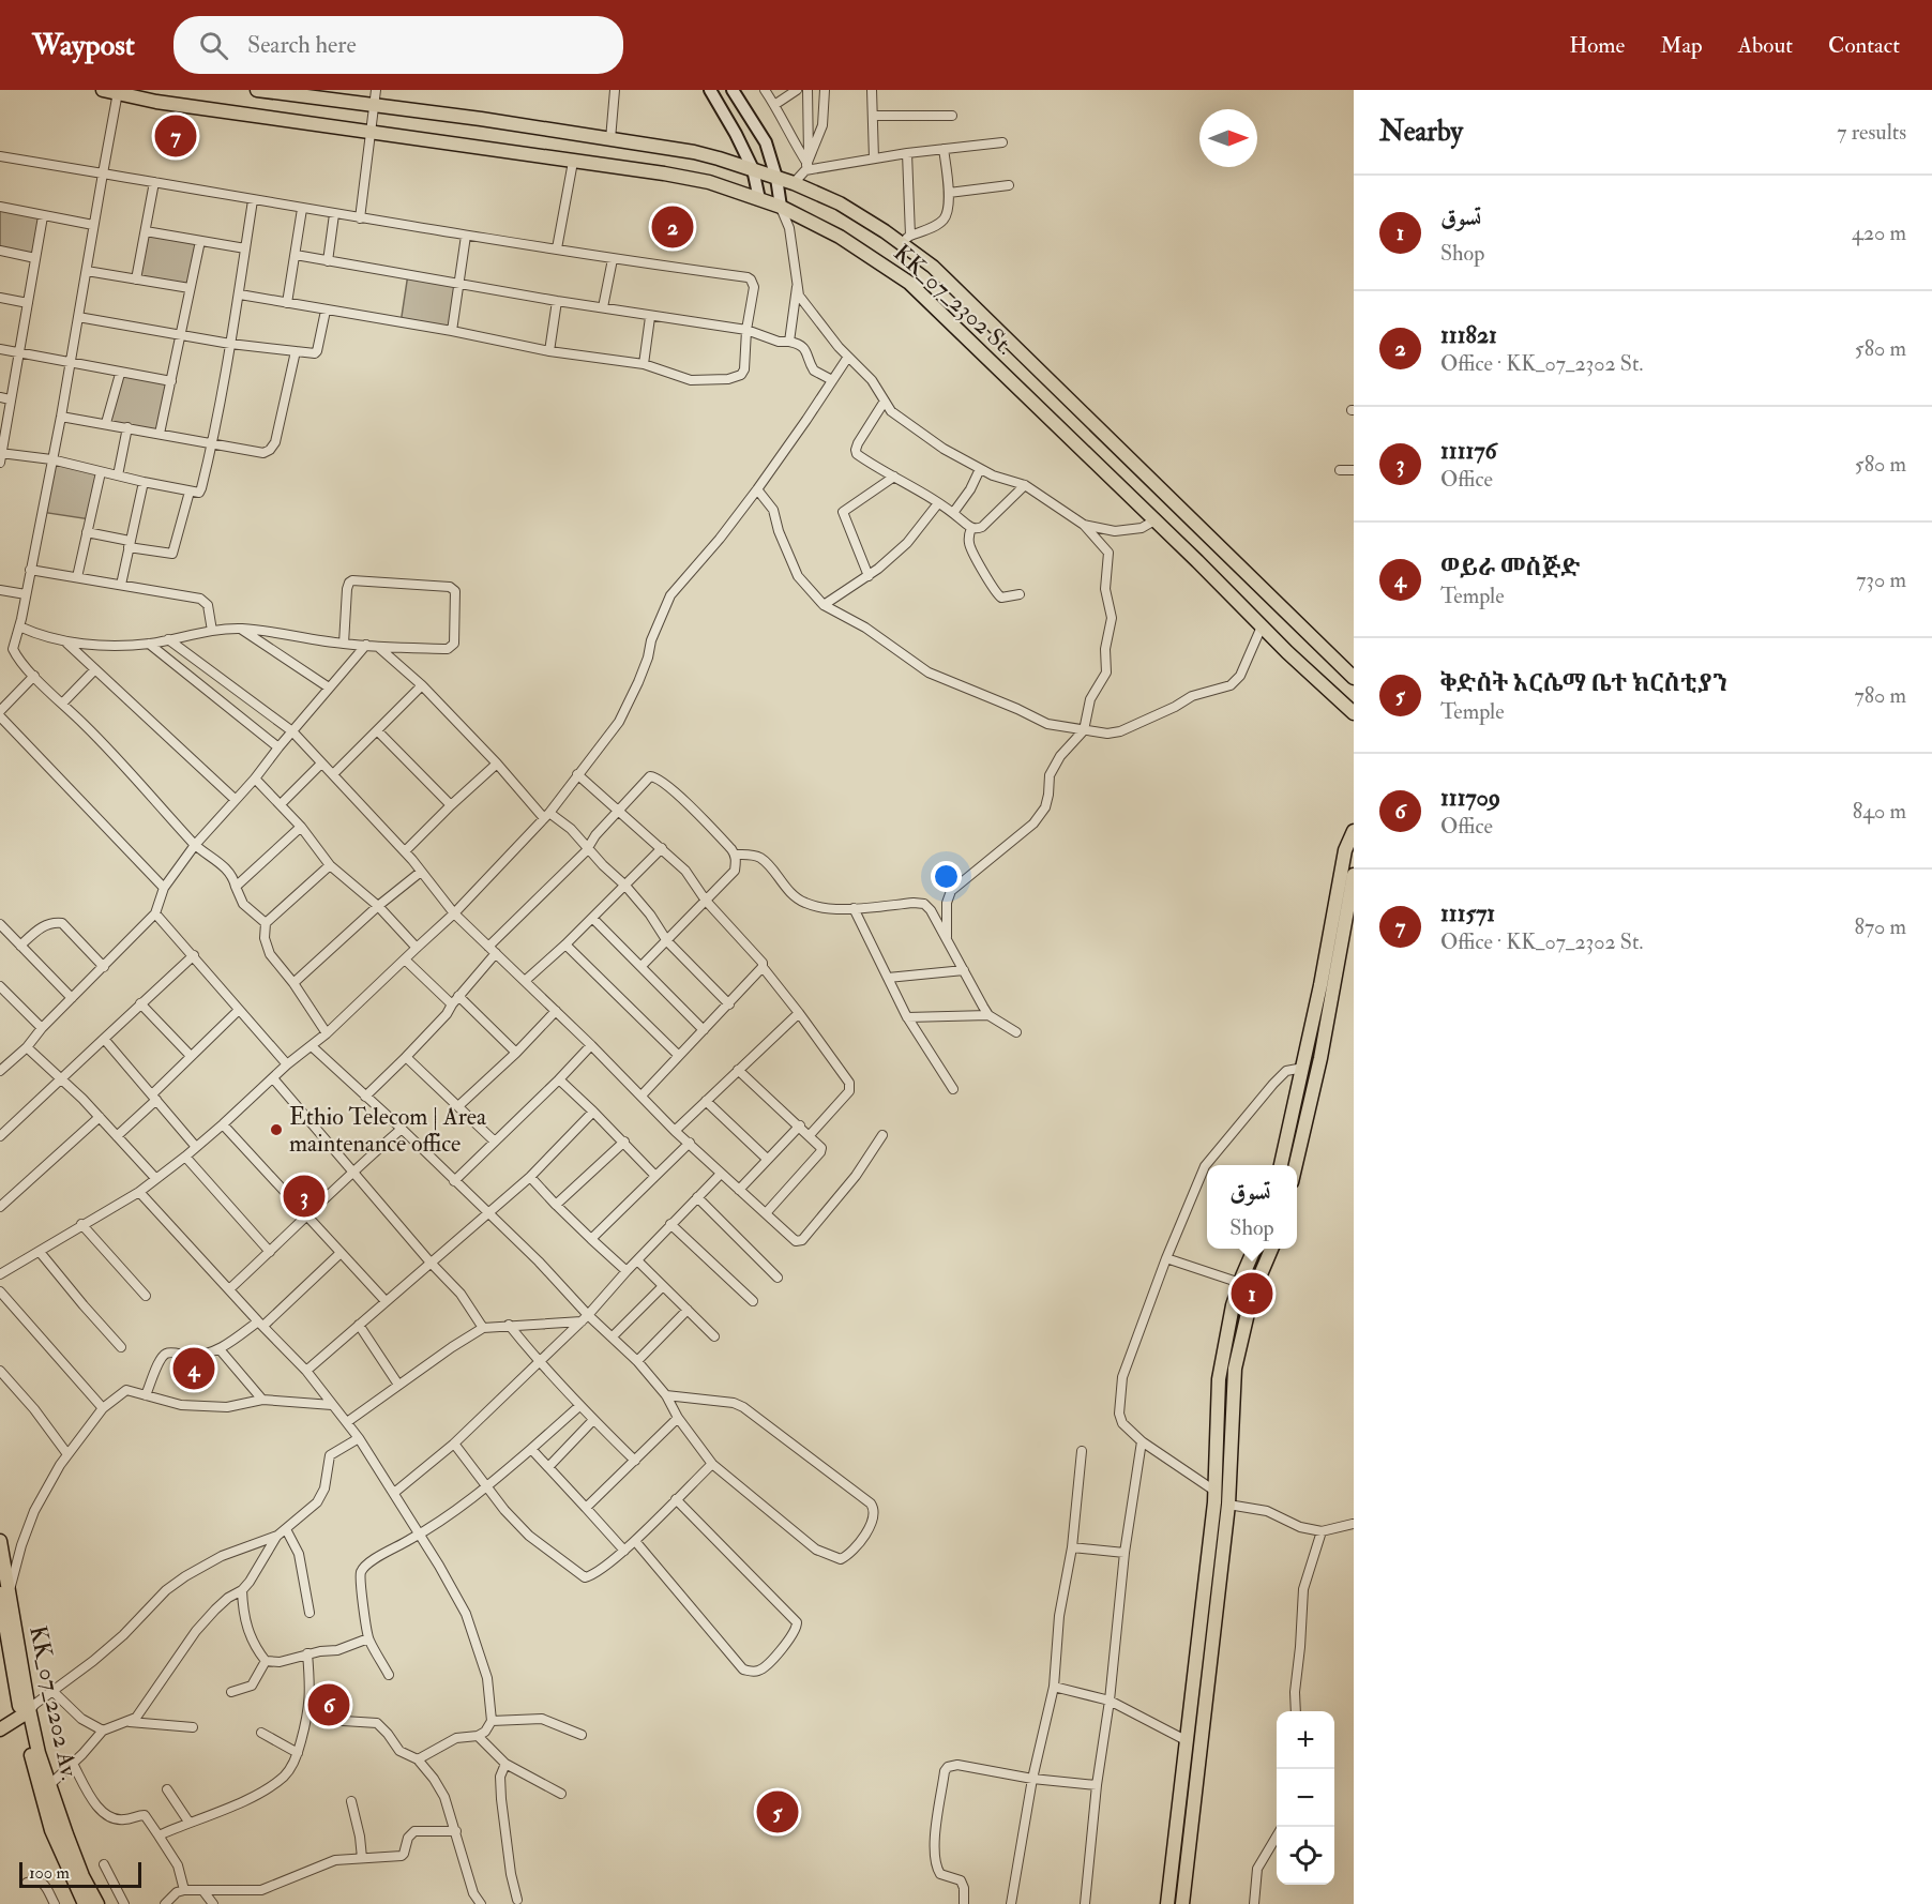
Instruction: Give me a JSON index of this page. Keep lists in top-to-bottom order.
{
  "streets": {
    "main road": ["KK_07_2302 St.", "KK_07_2202 Av."]
  },
  "places": ["Ethio Telecom | Area maintenance office"],
  "scale_bar": "100 m",
  "north": "right",
  "page": {
    "header": "Waypost",
    "search": "Search here",
    "nav": [
      "Home",
      "Map",
      "About",
      "Contact"
    ],
    "heading": ["Nearby", "7 results"],
    "pins": [
      "7",
      "2",
      "3",
      "1",
      "4",
      "6",
      "5"
    ],
    "list": [
      {
        "mark": "1",
        "name": "تسوق",
        "note": "Shop",
        "value": "420 m"
      },
      {
        "mark": "2",
        "name": "111821",
        "note": "Office · KK_07_2302 St.",
        "value": "580 m"
      },
      {
        "mark": "3",
        "name": "111176",
        "note": "Office",
        "value": "580 m"
      },
      {
        "mark": "4",
        "name": "ወይራ መስጅድ",
        "note": "Temple",
        "value": "730 m"
      },
      {
        "mark": "5",
        "name": "ቅድስት አርሴማ ቤተ ክርስቲያን",
        "note": "Temple",
        "value": "780 m"
      },
      {
        "mark": "6",
        "name": "111709",
        "note": "Office",
        "value": "840 m"
      },
      {
        "mark": "7",
        "name": "111571",
        "note": "Office · KK_07_2302 St.",
        "value": "870 m"
      }
    ],
    "popup": ["تسوق", "Shop"],
    "map_buttons": ["+", "−"],
    "scale": "100 m"
  }
}
